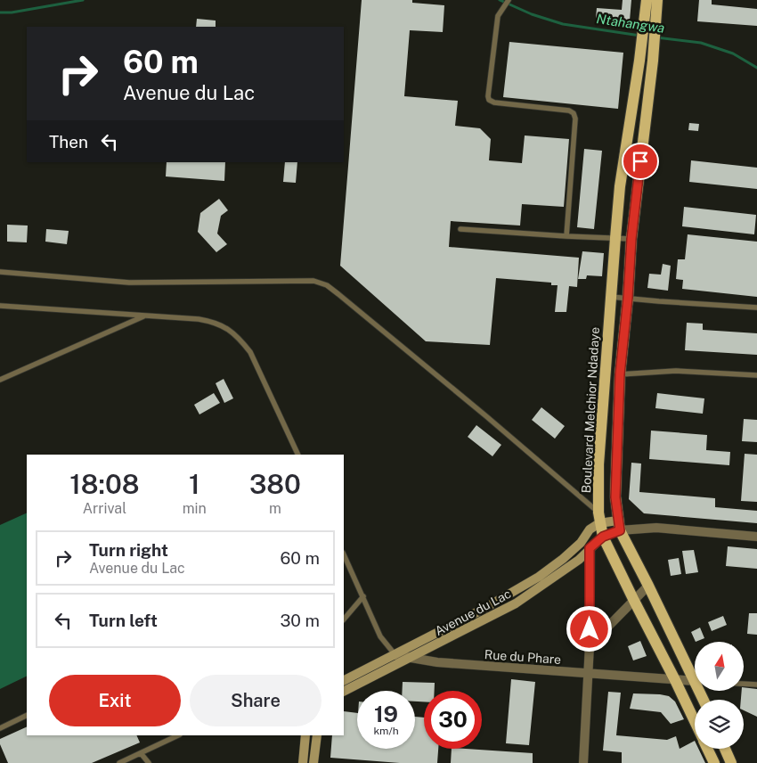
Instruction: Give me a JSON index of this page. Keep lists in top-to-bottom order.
{
  "streets": {
    "main road": ["Boulevard Melchior Ndadaye", "Avenue du Lac"],
    "street": ["Rue du Phare"]
  },
  "crossings": [
    ["Boulevard Melchior Ndadaye", "Avenue du Lac"],
    ["Boulevard Melchior Ndadaye", "Rue du Phare"],
    ["Avenue du Lac", "Rue du Phare"]
  ],
  "water": ["Ntahangwa"],
  "north": "top",
  "page": {
    "turn": ["60 m", "Avenue du Lac"],
    "then": "Then",
    "eta": [
      "18:08",
      "Arrival",
      "1",
      "min",
      "380",
      "m"
    ],
    "list": [
      {
        "name": "Turn right",
        "note": "Avenue du Lac",
        "value": "60 m"
      },
      {
        "name": "Turn left",
        "value": "30 m"
      }
    ],
    "buttons": ["Exit", "Share"],
    "speed": "19 km/h",
    "limit": "30"
  }
}
